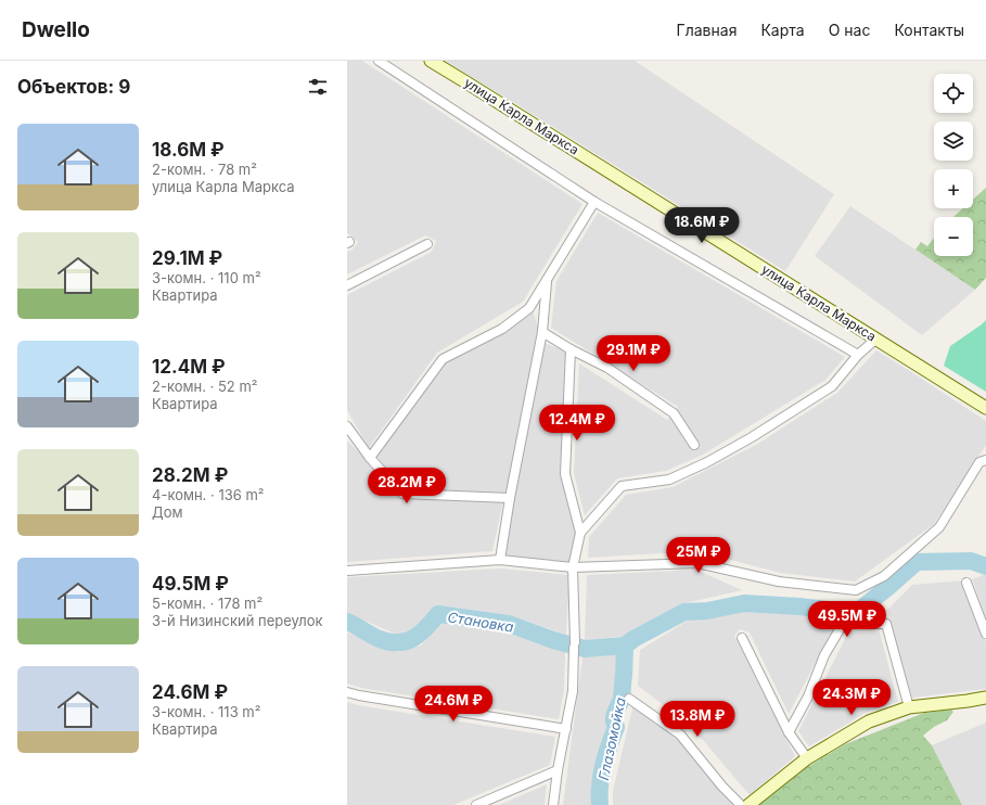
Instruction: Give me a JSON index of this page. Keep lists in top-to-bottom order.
{
  "streets": {
    "main road": ["улица Карла Маркса"]
  },
  "water": ["Становка", "Глазомойка"],
  "page": {
    "header": "Dwello",
    "nav": [
      "Главная",
      "Карта",
      "О нас",
      "Контакты"
    ],
    "heading": "Объектов: 9",
    "map_buttons": ["+", "−"],
    "list": [
      {
        "name": "18.6M ₽",
        "note": "2-комн. · 78 m² · улица Карла Маркса"
      },
      {
        "name": "29.1M ₽",
        "note": "3-комн. · 110 m² · Квартира"
      },
      {
        "name": "12.4M ₽",
        "note": "2-комн. · 52 m² · Квартира"
      },
      {
        "name": "28.2M ₽",
        "note": "4-комн. · 136 m² · Дом"
      },
      {
        "name": "49.5M ₽",
        "note": "5-комн. · 178 m² · 3-й Низинский переулок"
      },
      {
        "name": "24.6M ₽",
        "note": "3-комн. · 113 m² · Квартира"
      }
    ],
    "price": [
      "18.6M ₽",
      "29.1M ₽",
      "12.4M ₽",
      "28.2M ₽",
      "25M ₽",
      "49.5M ₽",
      "24.3M ₽",
      "24.6M ₽",
      "13.8M ₽"
    ]
  }
}
